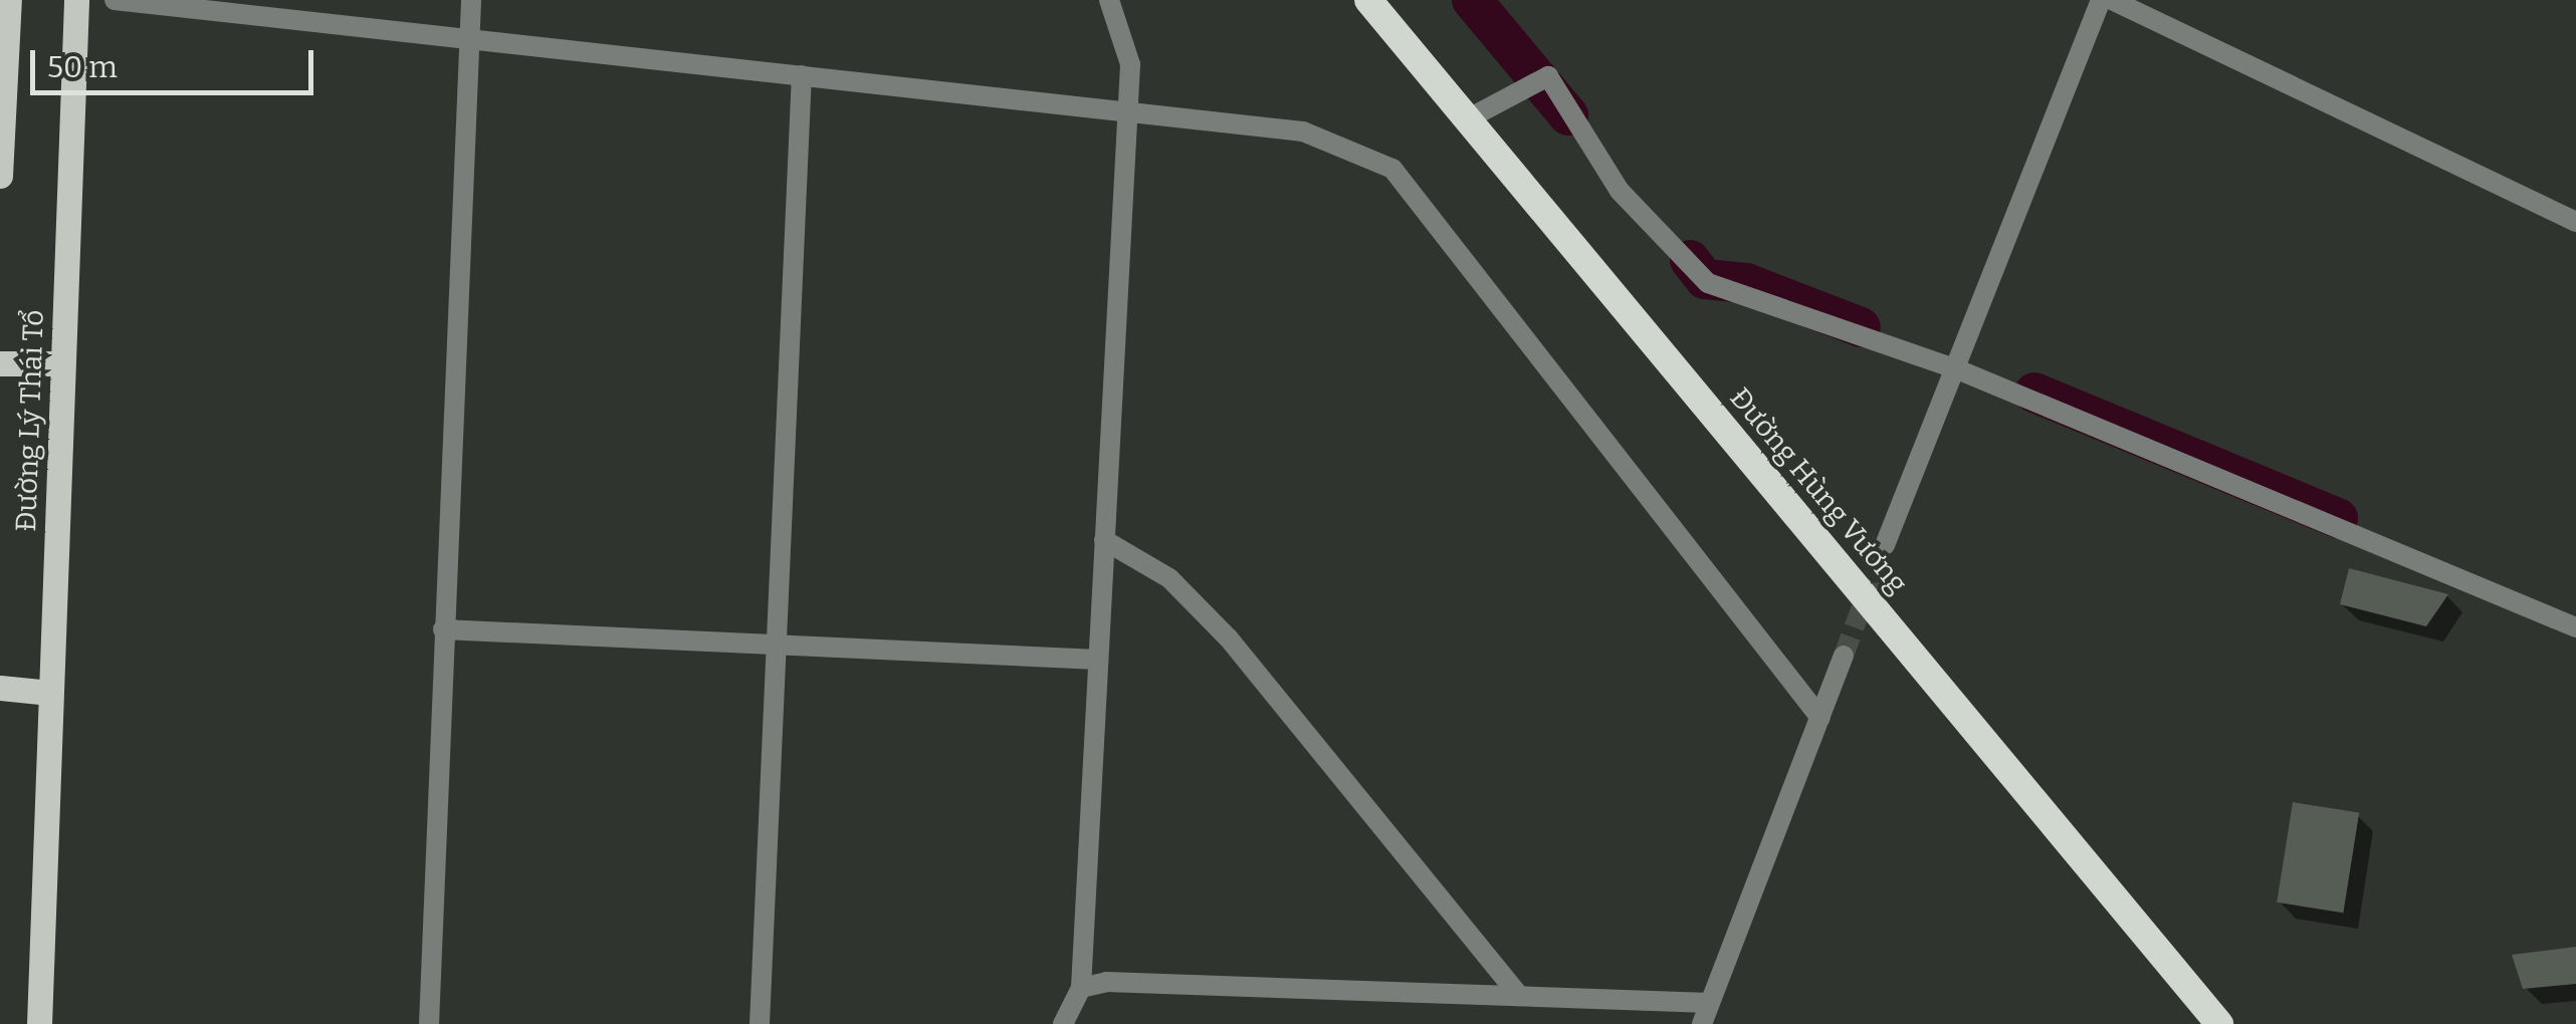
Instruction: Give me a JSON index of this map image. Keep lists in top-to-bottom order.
{
  "streets": {
    "highway": ["Đường Hùng Vương"],
    "main road": ["Đường Lý Thái Tổ"]
  },
  "scale_bar": "50 m"
}
